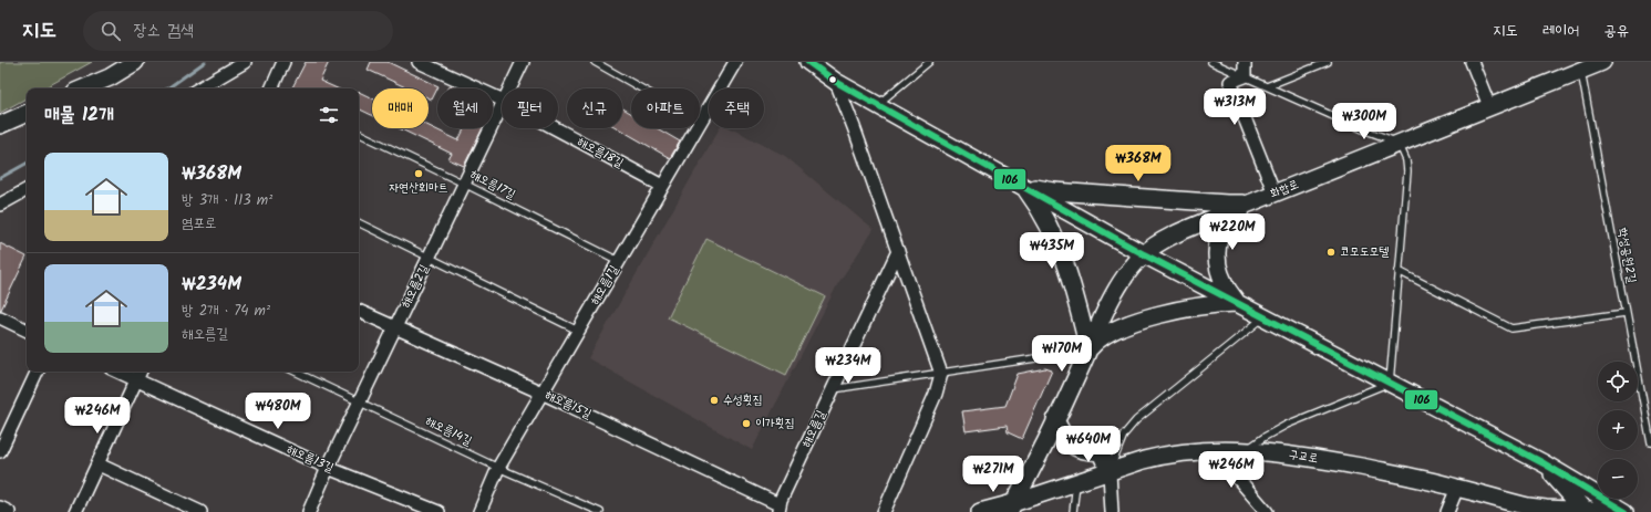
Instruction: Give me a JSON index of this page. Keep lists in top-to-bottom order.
{
  "streets": {
    "main road": ["화합로", "구교로"],
    "street": [
      "해오름18길",
      "해오름1길",
      "해오름2길",
      "해오름15길",
      "해오름길",
      "해오름13길"
    ],
    "lane": ["해오름17길", "학성공원2길", "해오름14길"]
  },
  "crossings": [
    ["해오름18길", "해오름1길"],
    ["해오름17길", "해오름1길"],
    ["해오름17길", "해오름2길"],
    ["화합로", "학성공원2길"],
    ["화합로", "구교로"],
    ["해오름1길", "해오름15길"],
    ["해오름1길", "해오름14길"],
    ["해오름2길", "해오름15길"],
    ["해오름2길", "해오름14길"],
    ["해오름2길", "해오름13길"],
    ["해오름15길", "해오름길"]
  ],
  "places": [
    "자연산회마트",
    "코모도모텔",
    "수성횟집",
    "이가횟집"
  ],
  "lines": ["transit line 106"],
  "page": {
    "header": "지도",
    "search": "장소 검색",
    "nav": ["지도", "레이어", "공유"],
    "price": [
      "₩313M",
      "₩300M",
      "₩368M",
      "₩220M",
      "₩435M",
      "₩170M",
      "₩234M",
      "₩480M",
      "₩246M",
      "₩640M",
      "₩246M",
      "₩271M"
    ],
    "chip": [
      "매매",
      "월세",
      "필터",
      "신규",
      "아파트",
      "주택"
    ],
    "heading": "매물 12개",
    "list": [
      {
        "name": "₩368M",
        "note": "방 3개 · 113 m² · 염포로"
      },
      {
        "name": "₩234M",
        "note": "방 2개 · 74 m² · 해오름길"
      }
    ],
    "map_buttons": ["+", "−"]
  }
}
